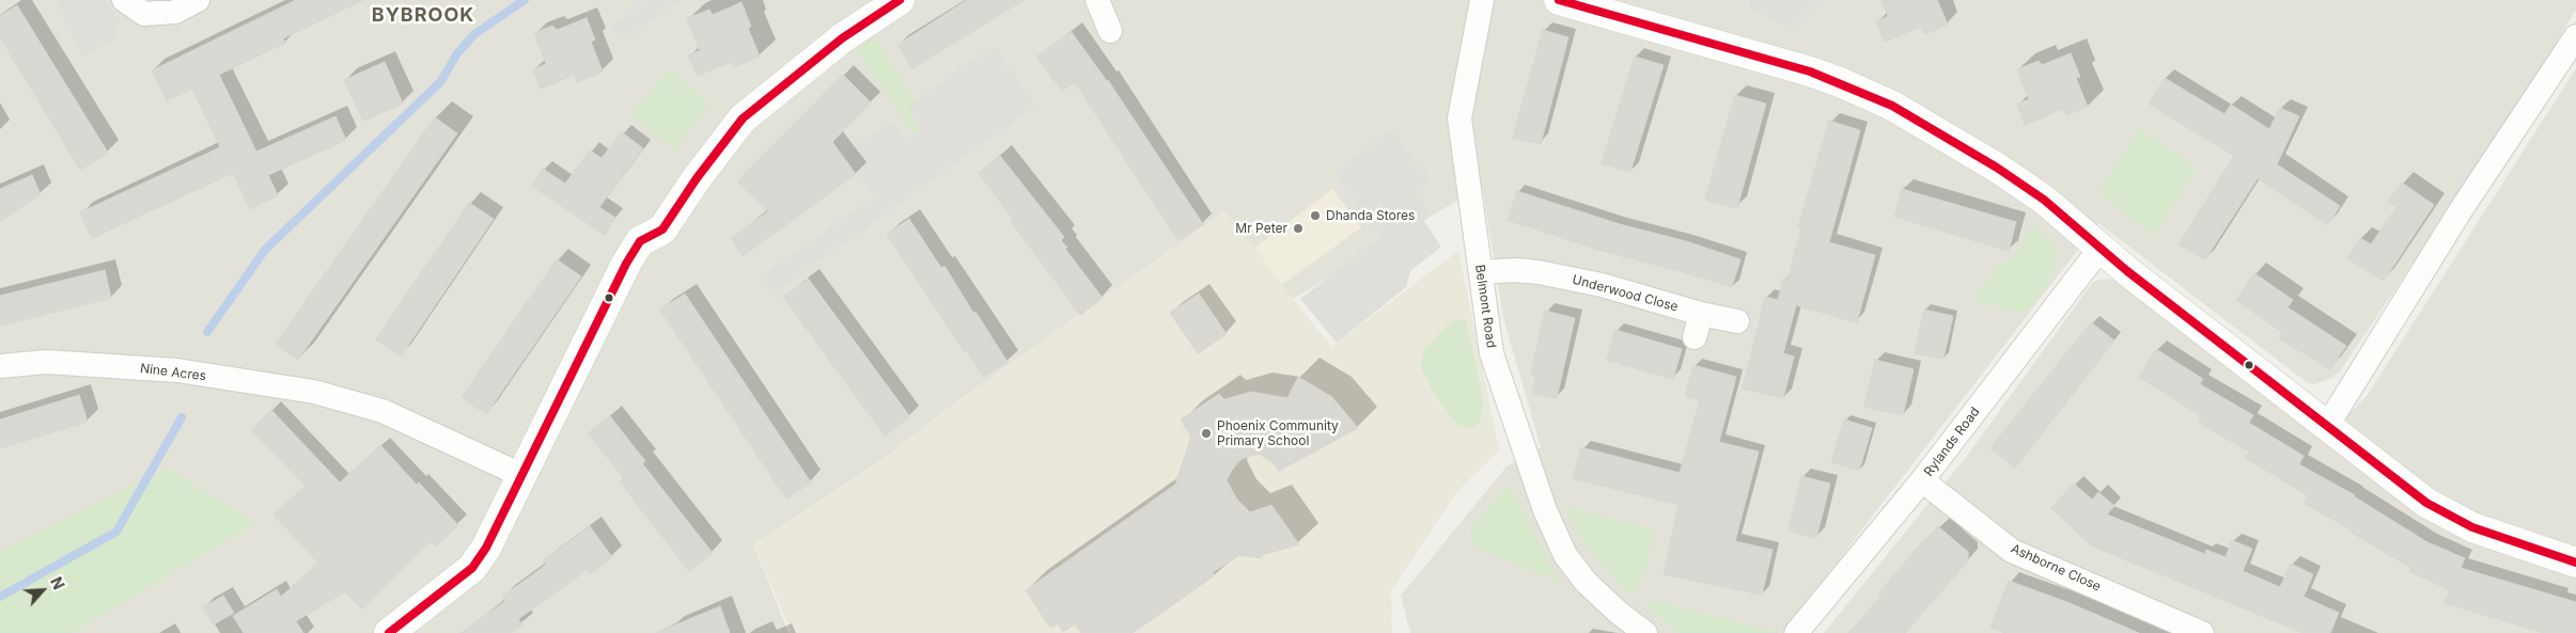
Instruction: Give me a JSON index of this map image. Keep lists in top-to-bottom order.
{
  "streets": {
    "street": [
      "Underwood Close",
      "Belmont Road",
      "Nine Acres",
      "Rylands Road",
      "Ashborne Close"
    ]
  },
  "crossings": [
    ["Underwood Close", "Belmont Road"],
    ["Rylands Road", "Ashborne Close"]
  ],
  "districts": ["BYBROOK"],
  "places": ["Dhanda Stores", "Mr Peter", "Phoenix Community Primary School"],
  "north": "top right"
}
